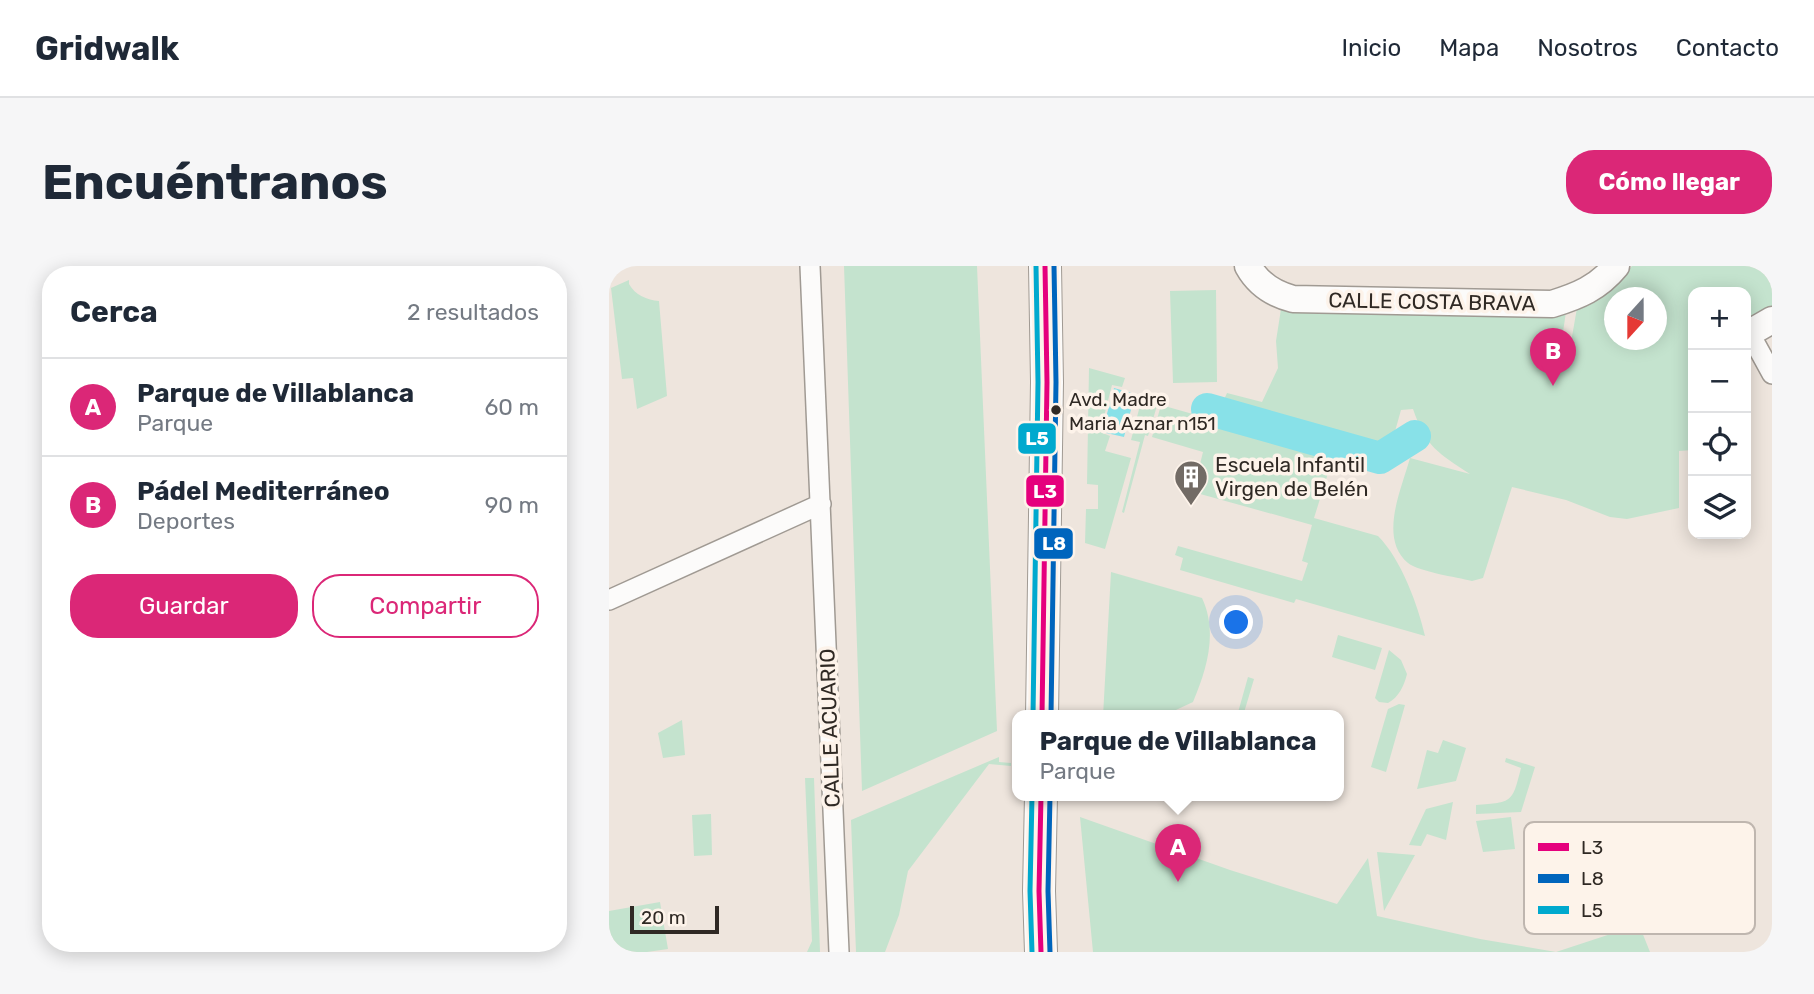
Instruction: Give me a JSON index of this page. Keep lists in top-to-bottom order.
{
  "streets": {
    "street": ["CALLE COSTA BRAVA", "CALLE ACUARIO"]
  },
  "places": {
    "other": ["Avd. Madre Maria Aznar n151"],
    "building": ["Escuela Infantil Virgen de Belén"]
  },
  "lines": ["transit line L3", "transit line L8", "transit line L5"],
  "legend": ["L3", "L8", "L5"],
  "scale_bar": "20 m",
  "north": "bottom",
  "page": {
    "header": "Gridwalk",
    "nav": [
      "Inicio",
      "Mapa",
      "Nosotros",
      "Contacto"
    ],
    "buttons": [
      "Cómo llegar",
      ["Guardar", "Compartir"]
    ],
    "title": "Encuéntranos",
    "heading": ["Cerca", "2 resultados"],
    "map_buttons": ["+", "−"],
    "pins": ["B", "A"],
    "list": [
      {
        "mark": "A",
        "name": "Parque de Villablanca",
        "note": "Parque",
        "value": "60 m"
      },
      {
        "mark": "B",
        "name": "Pádel Mediterráneo",
        "note": "Deportes",
        "value": "90 m"
      }
    ],
    "popup": ["Parque de Villablanca", "Parque"],
    "scale": "20 m"
  }
}
